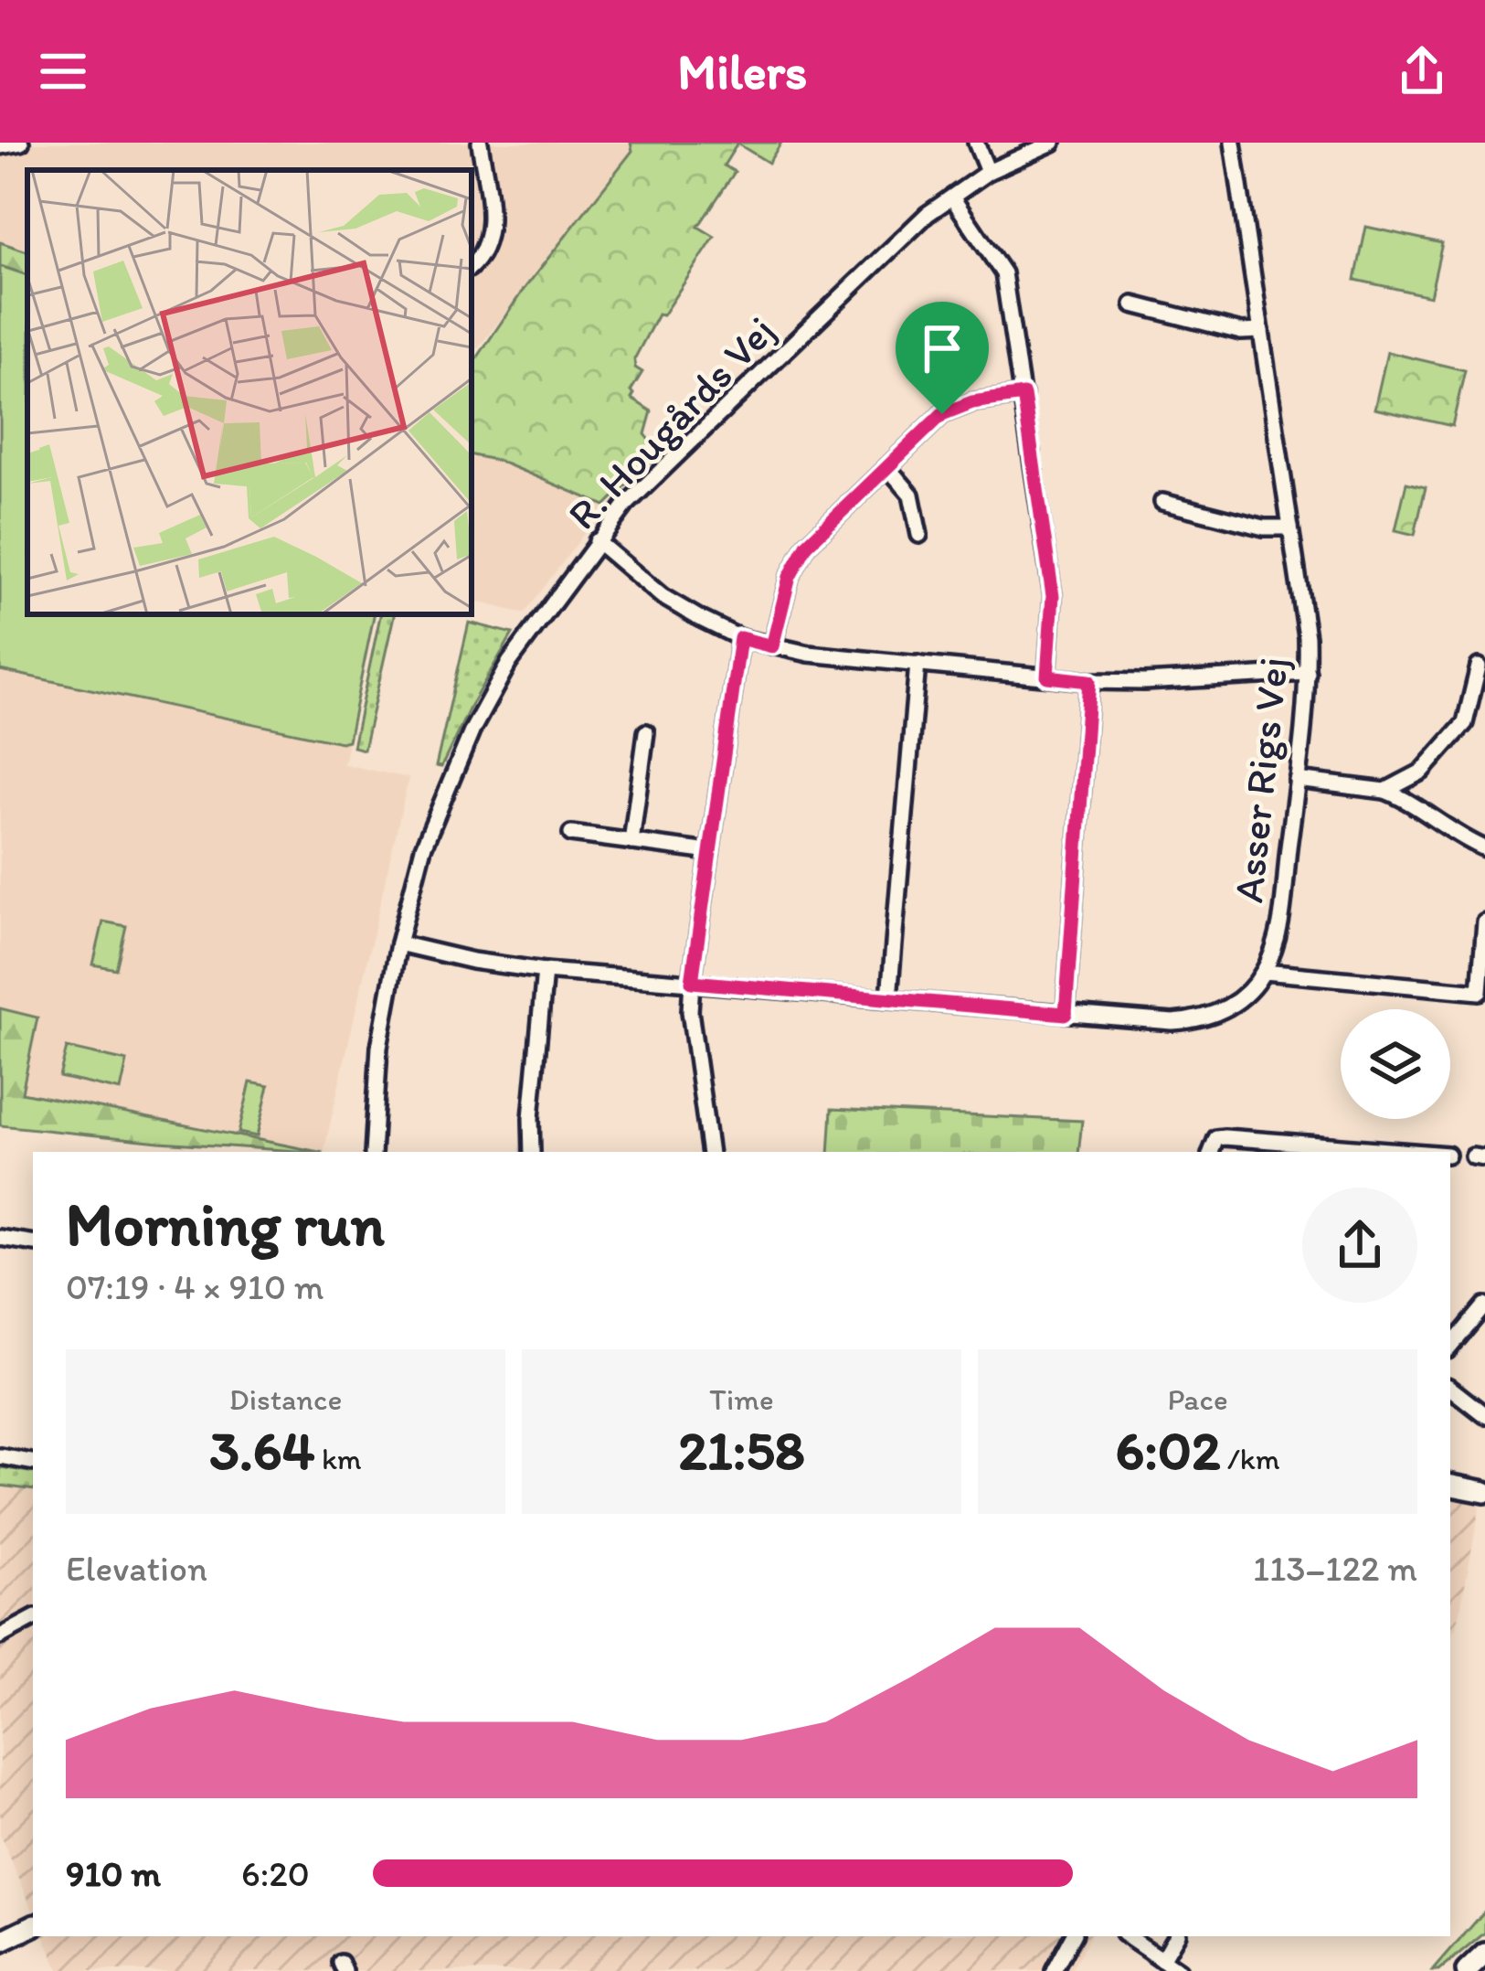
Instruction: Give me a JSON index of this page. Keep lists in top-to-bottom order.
{
  "streets": {
    "street": ["R. Hougårds Vej", "Asser Rigs Vej"]
  },
  "page": {
    "header": "Milers",
    "heading": ["Morning run", "07:19 · 4 × 910 m"],
    "stats": [
      ["Distance", "3.64 km"],
      ["Time", "21:58"],
      ["Pace", "6:02 /km"]
    ],
    "chart": ["Elevation", "113–122 m"],
    "list": [
      {
        "name": "910 m",
        "note": "6:20"
      }
    ]
  }
}
